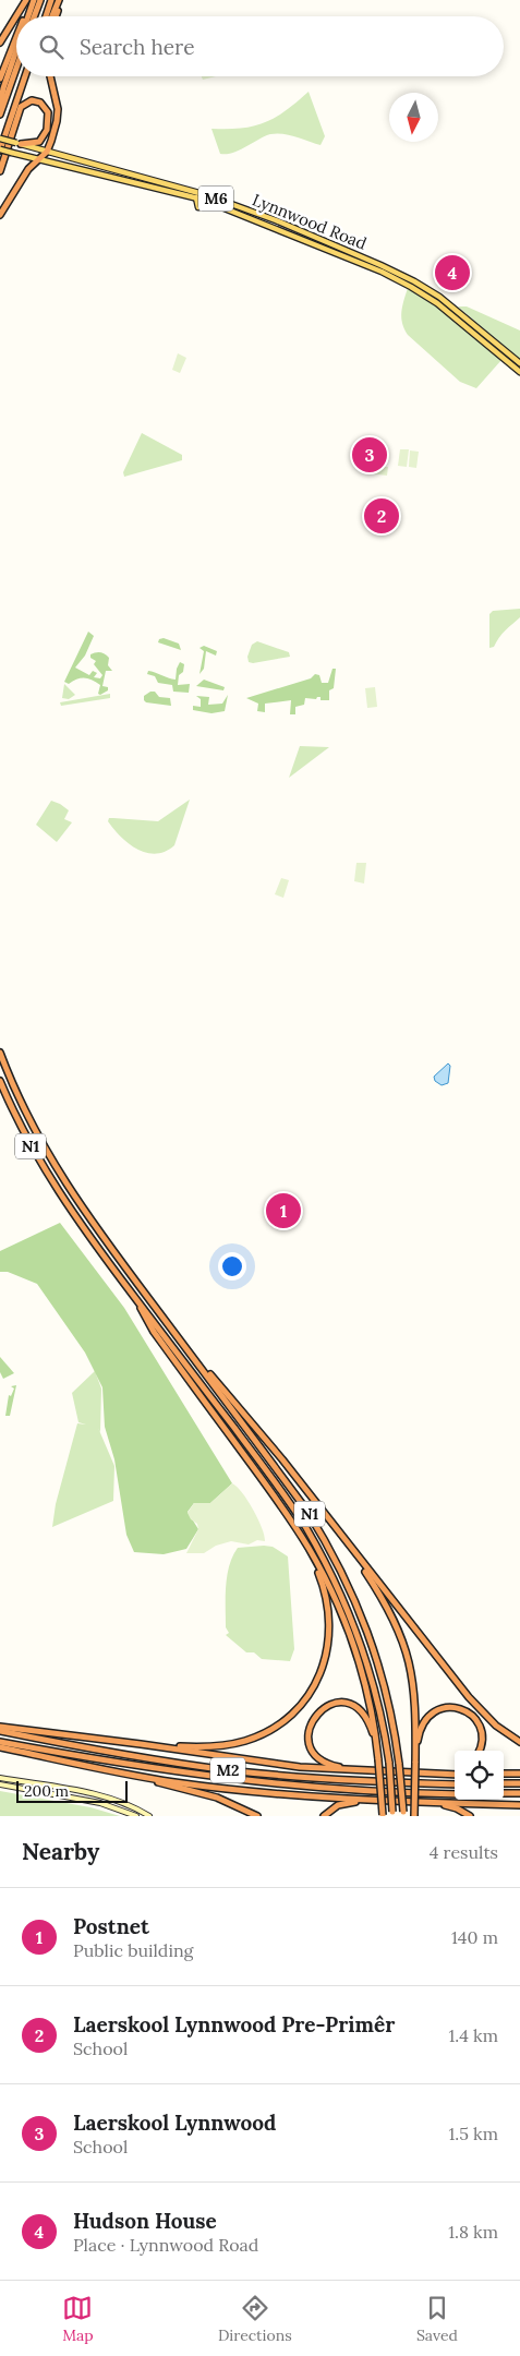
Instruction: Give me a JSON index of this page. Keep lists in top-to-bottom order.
{
  "streets": {
    "highway": ["N1", "M2"],
    "main road": ["M6", "Lynnwood Road"]
  },
  "scale_bar": "200 m",
  "north": "bottom",
  "page": {
    "search": "Search here",
    "pins": [
      "4",
      "3",
      "2",
      "1"
    ],
    "scale": "200 m",
    "heading": ["Nearby", "4 results"],
    "list": [
      {
        "mark": "1",
        "name": "Postnet",
        "note": "Public building",
        "value": "140 m"
      },
      {
        "mark": "2",
        "name": "Laerskool Lynnwood Pre-Primêr",
        "note": "School",
        "value": "1.4 km"
      },
      {
        "mark": "3",
        "name": "Laerskool Lynnwood",
        "note": "School",
        "value": "1.5 km"
      },
      {
        "mark": "4",
        "name": "Hudson House",
        "note": "Place · Lynnwood Road",
        "value": "1.8 km"
      }
    ],
    "nav": ["Map", "Directions", "Saved"]
  }
}
